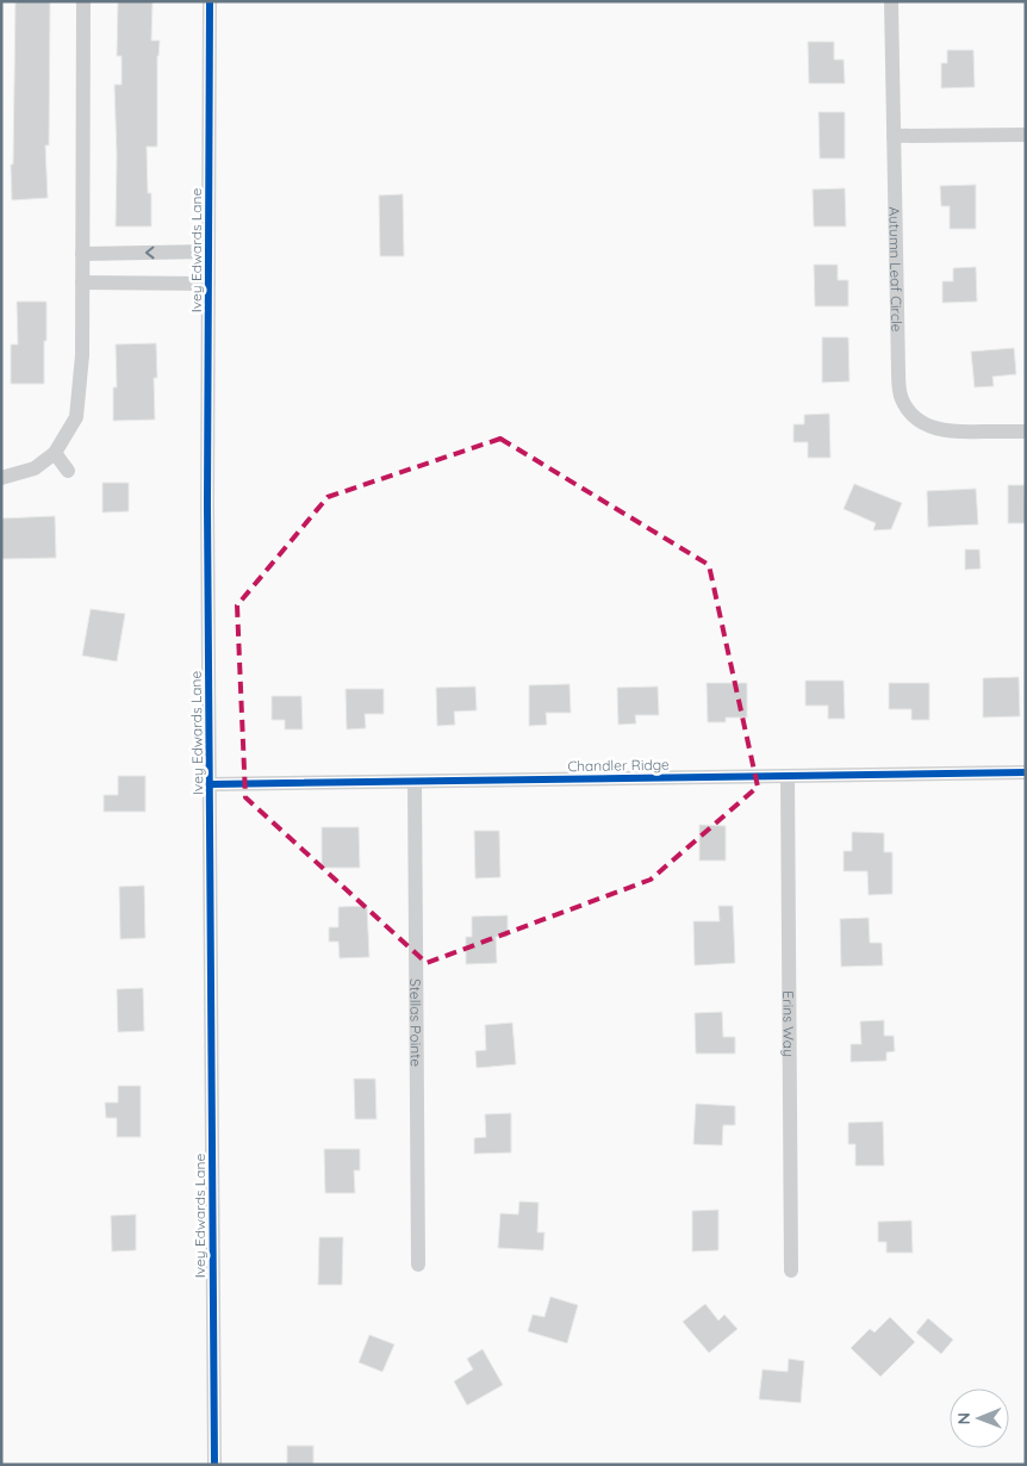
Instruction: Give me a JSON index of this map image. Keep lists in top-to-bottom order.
{
  "streets": {
    "street": [
      "Ivey Edwards Lane",
      "Autumn Leaf Circle",
      "Chandler Ridge",
      "Stellas Pointe",
      "Erins Way"
    ]
  },
  "crossings": [
    ["Ivey Edwards Lane", "Chandler Ridge"],
    ["Chandler Ridge", "Stellas Pointe"],
    ["Chandler Ridge", "Erins Way"]
  ],
  "north": "left"
}
